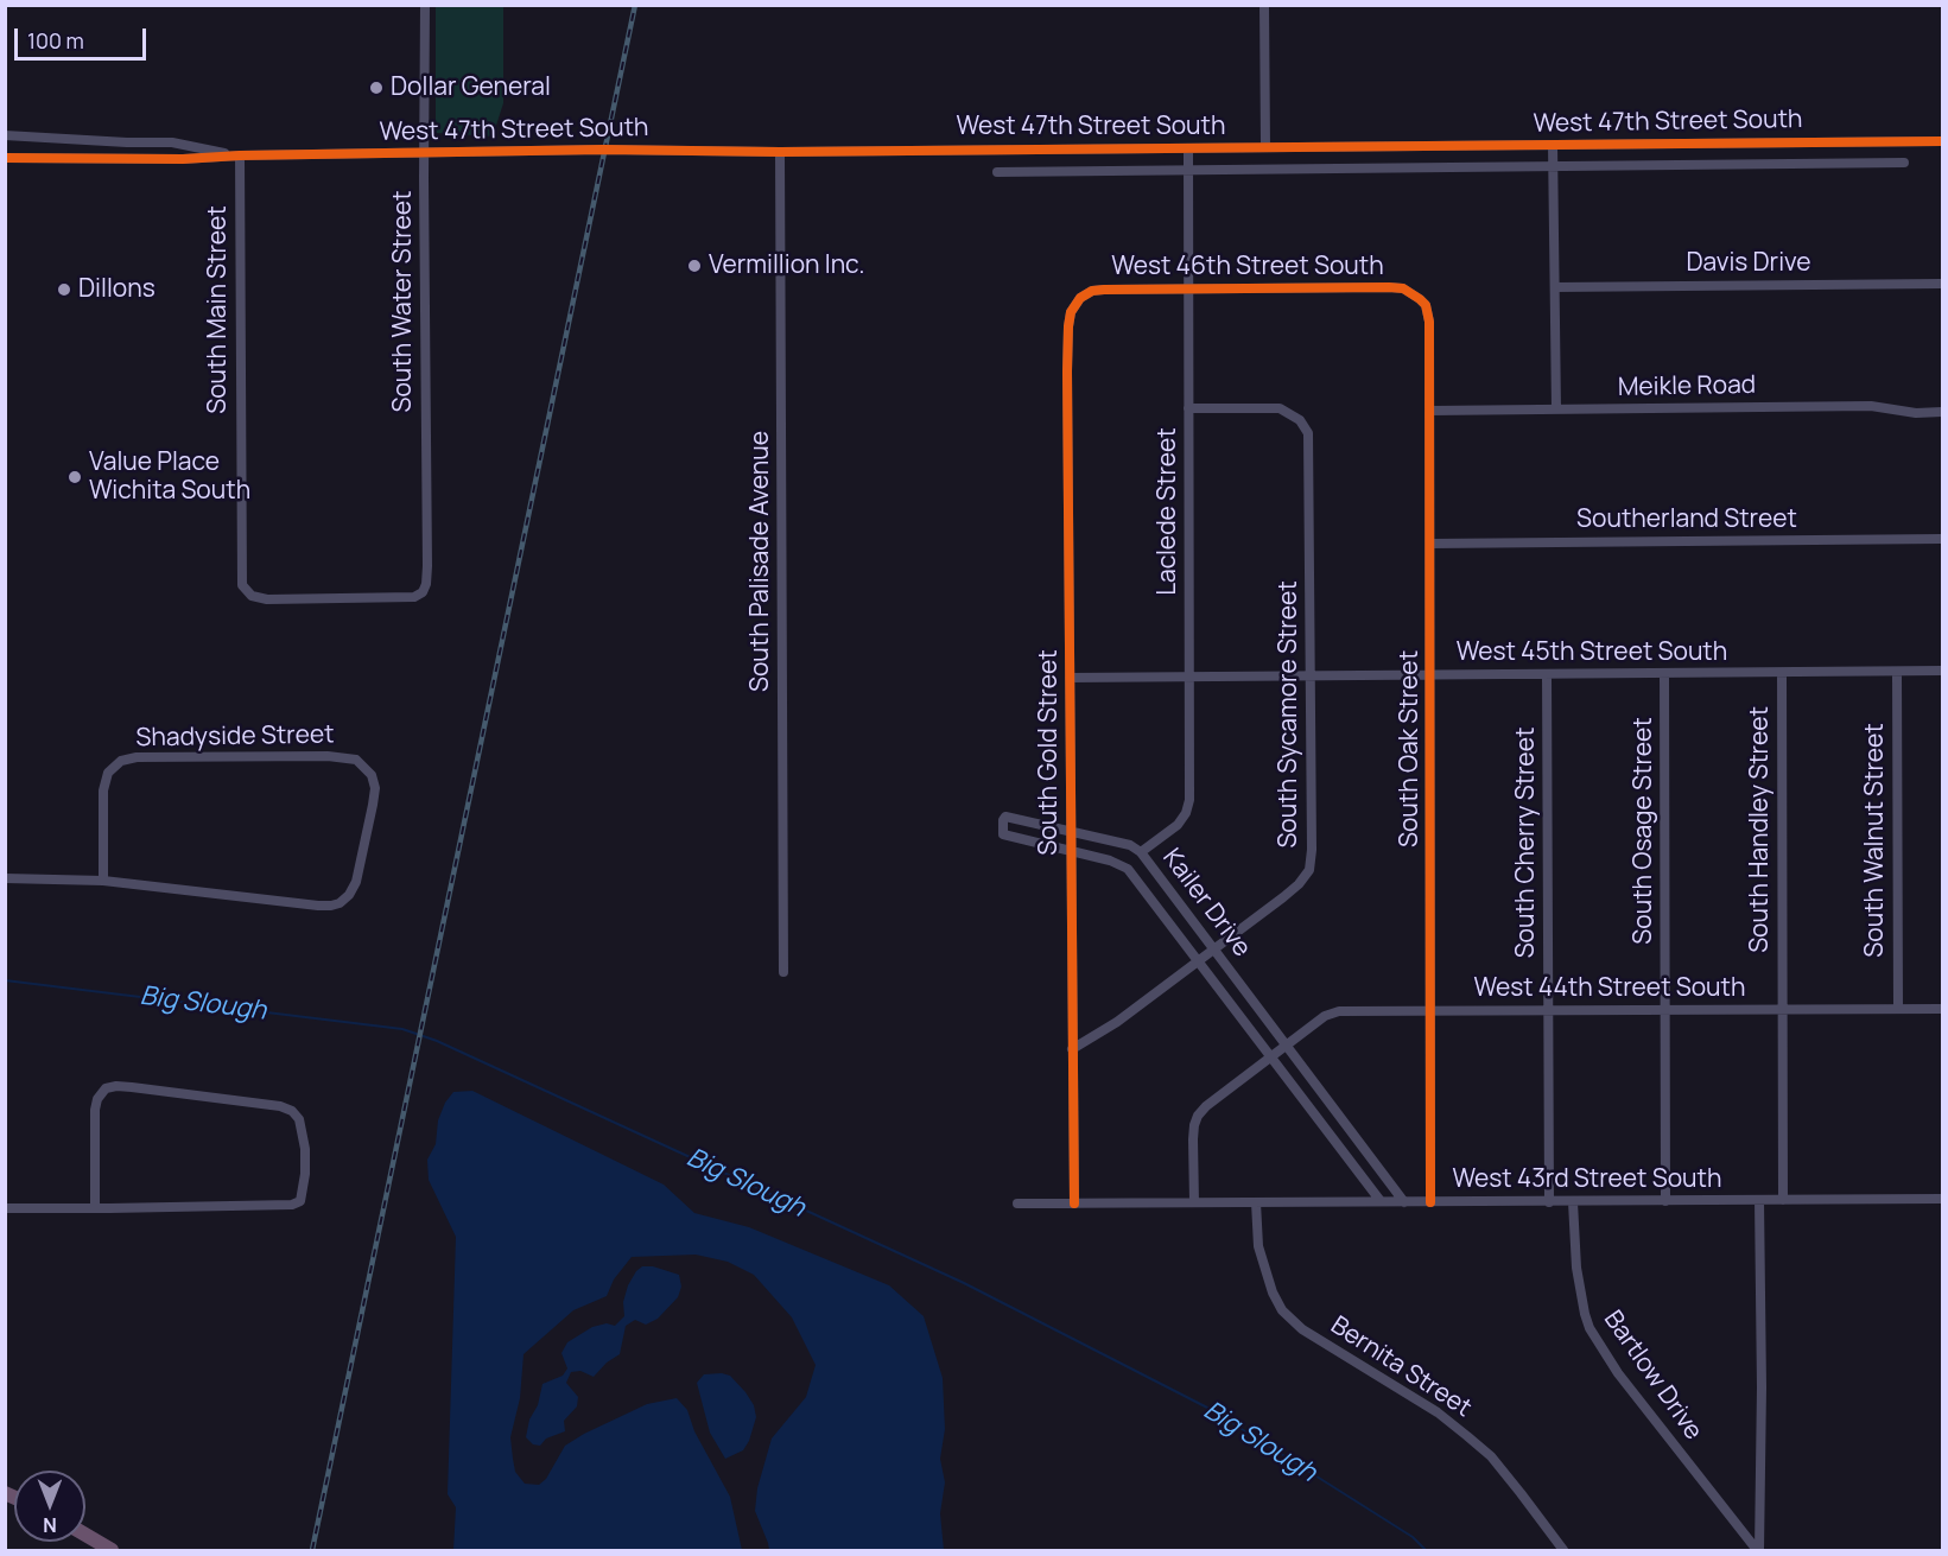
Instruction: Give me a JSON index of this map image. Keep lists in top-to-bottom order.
{
  "streets": {
    "street": [
      "West 47th Street South",
      "Davis Drive",
      "West 46th Street South",
      "South Water Street",
      "South Main Street",
      "Meikle Road",
      "Laclede Street",
      "Southerland Street",
      "South Palisade Avenue",
      "West 45th Street South",
      "South Sycamore Street",
      "Shadyside Street",
      "South Oak Street",
      "South Gold Street",
      "South Handley Street",
      "South Osage Street",
      "South Walnut Street",
      "South Cherry Street",
      "Kailer Drive",
      "West 44th Street South",
      "West 43rd Street South",
      "Bernita Street",
      "Bartlow Drive"
    ]
  },
  "crossings": [
    ["West 47th Street South", "South Water Street"],
    ["West 47th Street South", "South Main Street"],
    ["West 47th Street South", "Laclede Street"],
    ["West 47th Street South", "South Palisade Avenue"],
    ["West 46th Street South", "Laclede Street"],
    ["West 46th Street South", "South Oak Street"],
    ["West 46th Street South", "South Gold Street"],
    ["South Water Street", "South Main Street"],
    ["Meikle Road", "South Oak Street"],
    ["Laclede Street", "West 45th Street South"],
    ["Laclede Street", "South Sycamore Street"],
    ["Laclede Street", "Kailer Drive"],
    ["Southerland Street", "South Oak Street"],
    ["West 45th Street South", "South Sycamore Street"],
    ["West 45th Street South", "South Oak Street"],
    ["West 45th Street South", "South Gold Street"],
    ["West 45th Street South", "South Handley Street"],
    ["West 45th Street South", "South Osage Street"],
    ["West 45th Street South", "South Walnut Street"],
    ["West 45th Street South", "South Cherry Street"],
    ["South Sycamore Street", "South Gold Street"],
    ["South Sycamore Street", "Kailer Drive"],
    ["South Oak Street", "West 44th Street South"],
    ["South Oak Street", "West 43rd Street South"],
    ["South Gold Street", "Kailer Drive"],
    ["South Gold Street", "West 43rd Street South"],
    ["South Handley Street", "West 44th Street South"],
    ["South Handley Street", "West 43rd Street South"],
    ["South Osage Street", "West 44th Street South"],
    ["South Osage Street", "West 43rd Street South"],
    ["South Walnut Street", "West 44th Street South"],
    ["South Cherry Street", "West 44th Street South"],
    ["South Cherry Street", "West 43rd Street South"],
    ["Kailer Drive", "West 44th Street South"],
    ["Kailer Drive", "West 43rd Street South"],
    ["West 43rd Street South", "Bernita Street"],
    ["West 43rd Street South", "Bartlow Drive"]
  ],
  "water": ["Big Slough"],
  "places": [
    "Dollar General",
    "Vermillion Inc.",
    "Dillons",
    "Value Place Wichita South"
  ],
  "scale_bar": "100 m",
  "north": "bottom"
}
